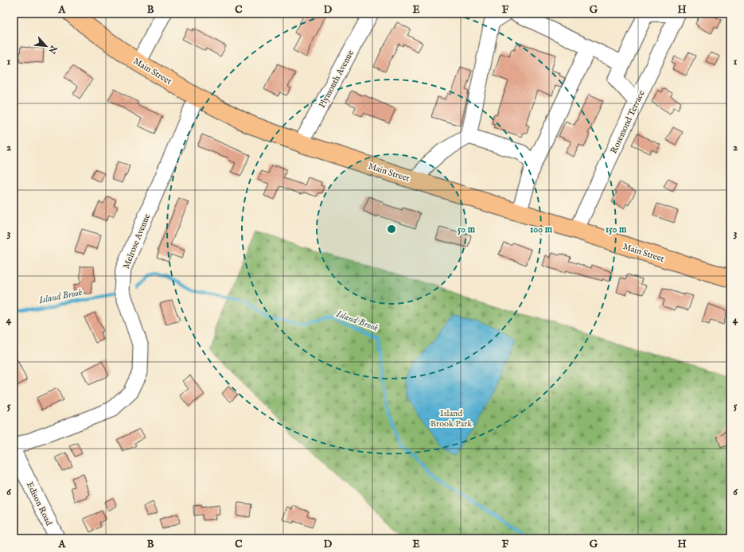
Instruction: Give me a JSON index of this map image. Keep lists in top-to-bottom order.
{
  "streets": {
    "main road": ["Main Street"],
    "street": [
      "Plymouth Avenue",
      "Rosemond Terrace",
      "Melrose Avenue",
      "Edison Road"
    ]
  },
  "crossings": [
    ["Main Street", "Plymouth Avenue"],
    ["Main Street", "Rosemond Terrace"],
    ["Main Street", "Melrose Avenue"]
  ],
  "water": ["Island Brook"],
  "parks": ["Island Brook Park"],
  "north": "bottom right",
  "grid": {
    "columns": [
      "A",
      "B",
      "C",
      "D",
      "E",
      "F",
      "G",
      "H"
    ],
    "rows": [
      "1",
      "2",
      "3",
      "4",
      "5",
      "6"
    ]
  },
  "rings": ["50 m", "100 m", "150 m"]
}
